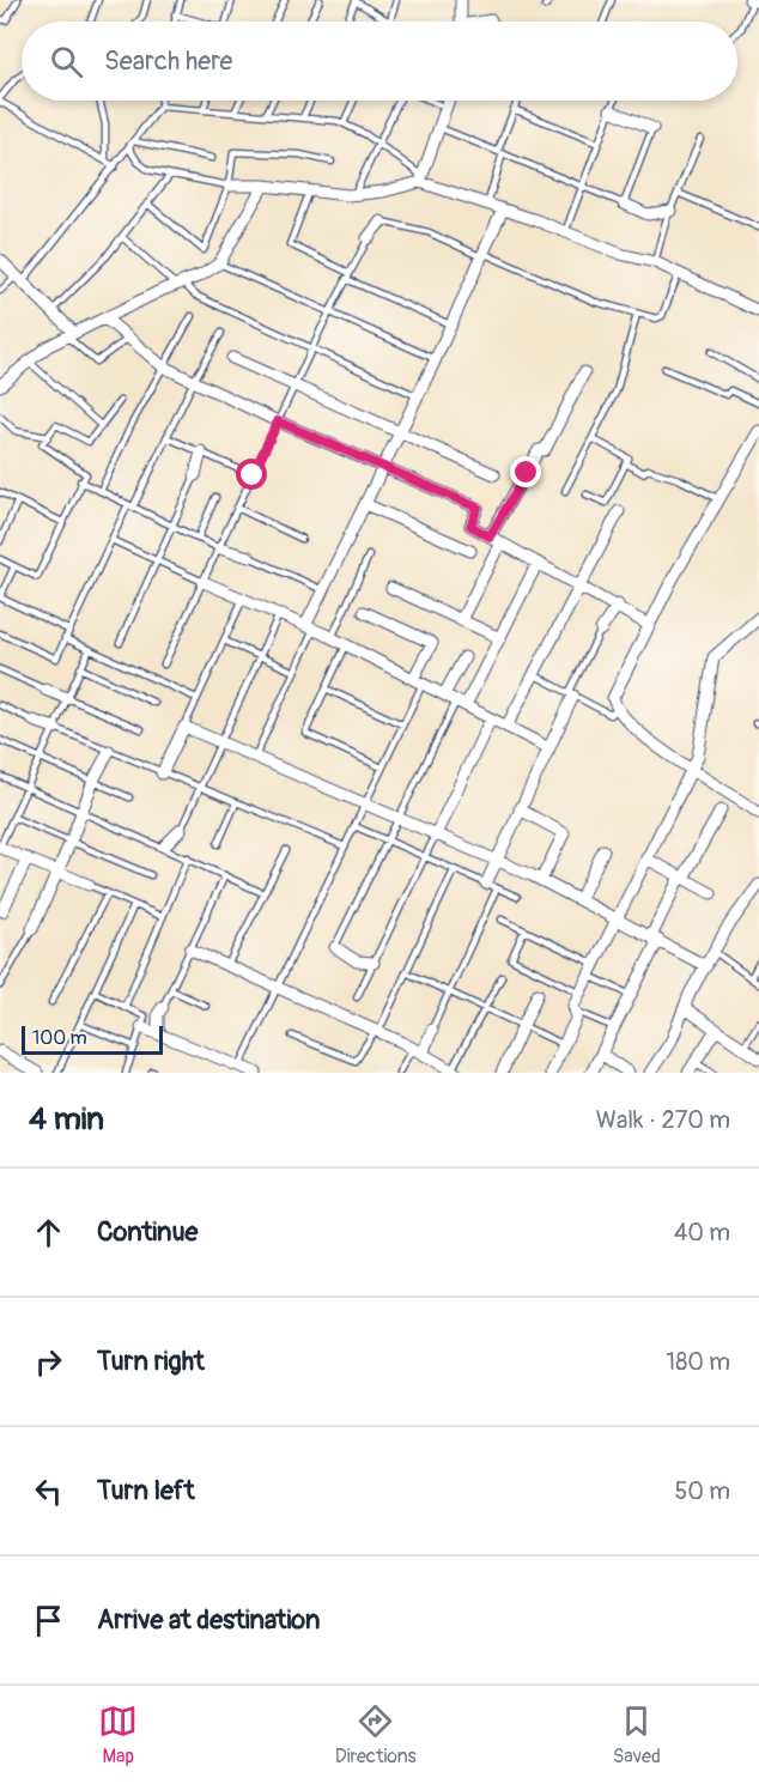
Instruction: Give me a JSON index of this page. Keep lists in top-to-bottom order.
{
  "scale_bar": "100 m",
  "page": {
    "search": "Search here",
    "scale": "100 m",
    "heading": ["4 min", "Walk · 270 m"],
    "list": [
      ["Continue", "40 m"],
      ["Turn right", "180 m"],
      ["Turn left", "50 m"],
      "Arrive at destination"
    ],
    "nav": ["Map", "Directions", "Saved"]
  }
}
